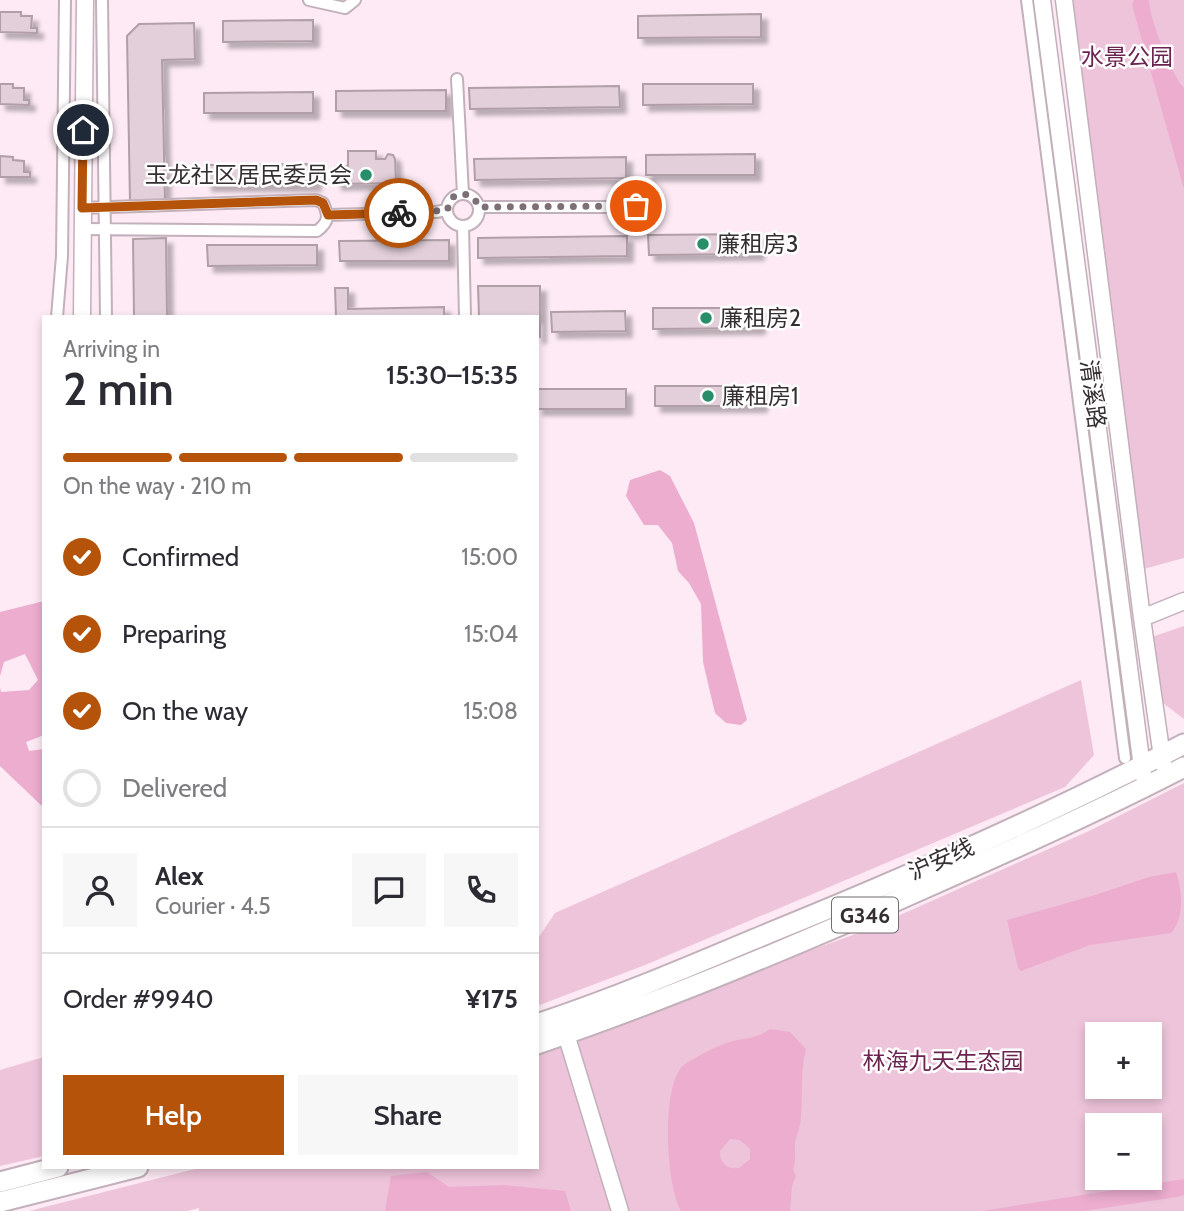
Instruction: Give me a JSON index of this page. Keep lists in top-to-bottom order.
{
  "streets": {
    "highway": ["沪安线", "G346"],
    "main road": ["清溪路"]
  },
  "crossings": [
    ["清溪路", "沪安线"]
  ],
  "parks": ["水景公园", "林海九天生态园"],
  "places": [
    "玉龙社区居民委员会",
    "廉租房3",
    "廉租房2",
    "廉租房1"
  ],
  "page": {
    "heading": ["2 min", "Arriving in", "15:30–15:35"],
    "panel": [
      "Alex",
      "Courier · 4.5",
      "Order #9940",
      "¥175"
    ],
    "bar": "On the way · 210 m",
    "list": [
      ["Confirmed", "15:00"],
      ["Preparing", "15:04"],
      ["On the way", "15:08"],
      "Delivered"
    ],
    "map_buttons": ["+", "−"],
    "buttons": ["Help", "Share"]
  }
}
